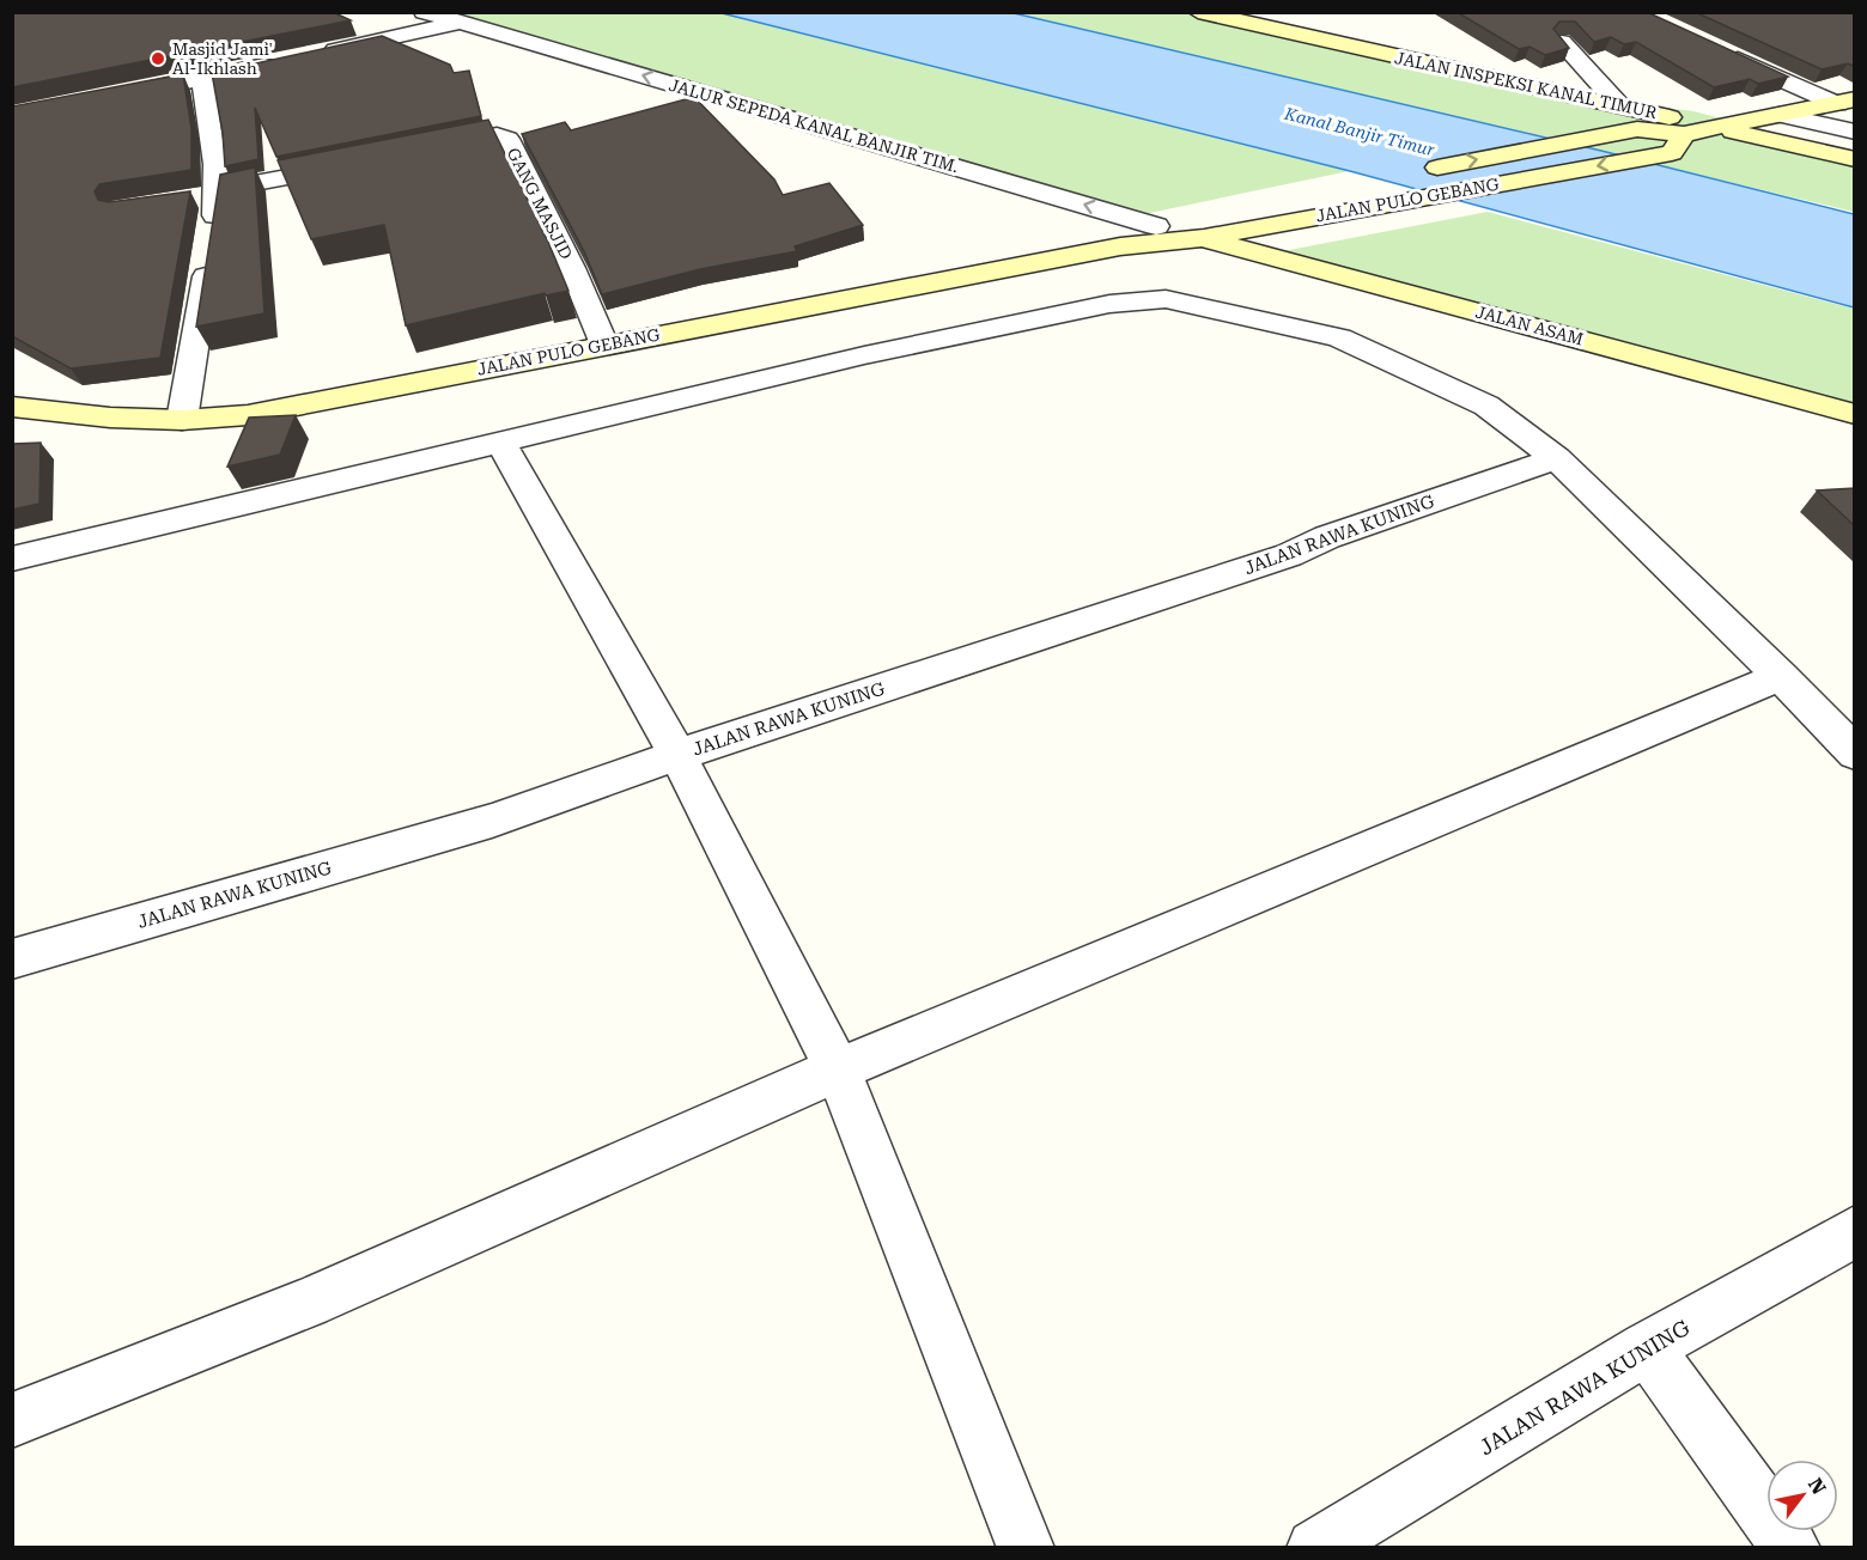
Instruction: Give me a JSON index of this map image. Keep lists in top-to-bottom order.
{
  "streets": {
    "street": [
      "JALAN INSPEKSI KANAL TIMUR",
      "JALUR SEPEDA KANAL BANJIR TIM.",
      "JALAN PULO GEBANG",
      "GANG MASJID",
      "JALAN ASAM",
      "JALAN RAWA KUNING"
    ]
  },
  "crossings": [
    ["JALAN INSPEKSI KANAL TIMUR", "JALAN PULO GEBANG"],
    ["JALUR SEPEDA KANAL BANJIR TIM.", "JALAN PULO GEBANG"],
    ["JALUR SEPEDA KANAL BANJIR TIM.", "JALAN ASAM"],
    ["JALAN PULO GEBANG", "GANG MASJID"],
    ["JALAN PULO GEBANG", "JALAN ASAM"]
  ],
  "water": ["Kanal Banjir Timur"],
  "places": ["Masjid Jami' Al-Ikhlash"],
  "north": "top right"
}
